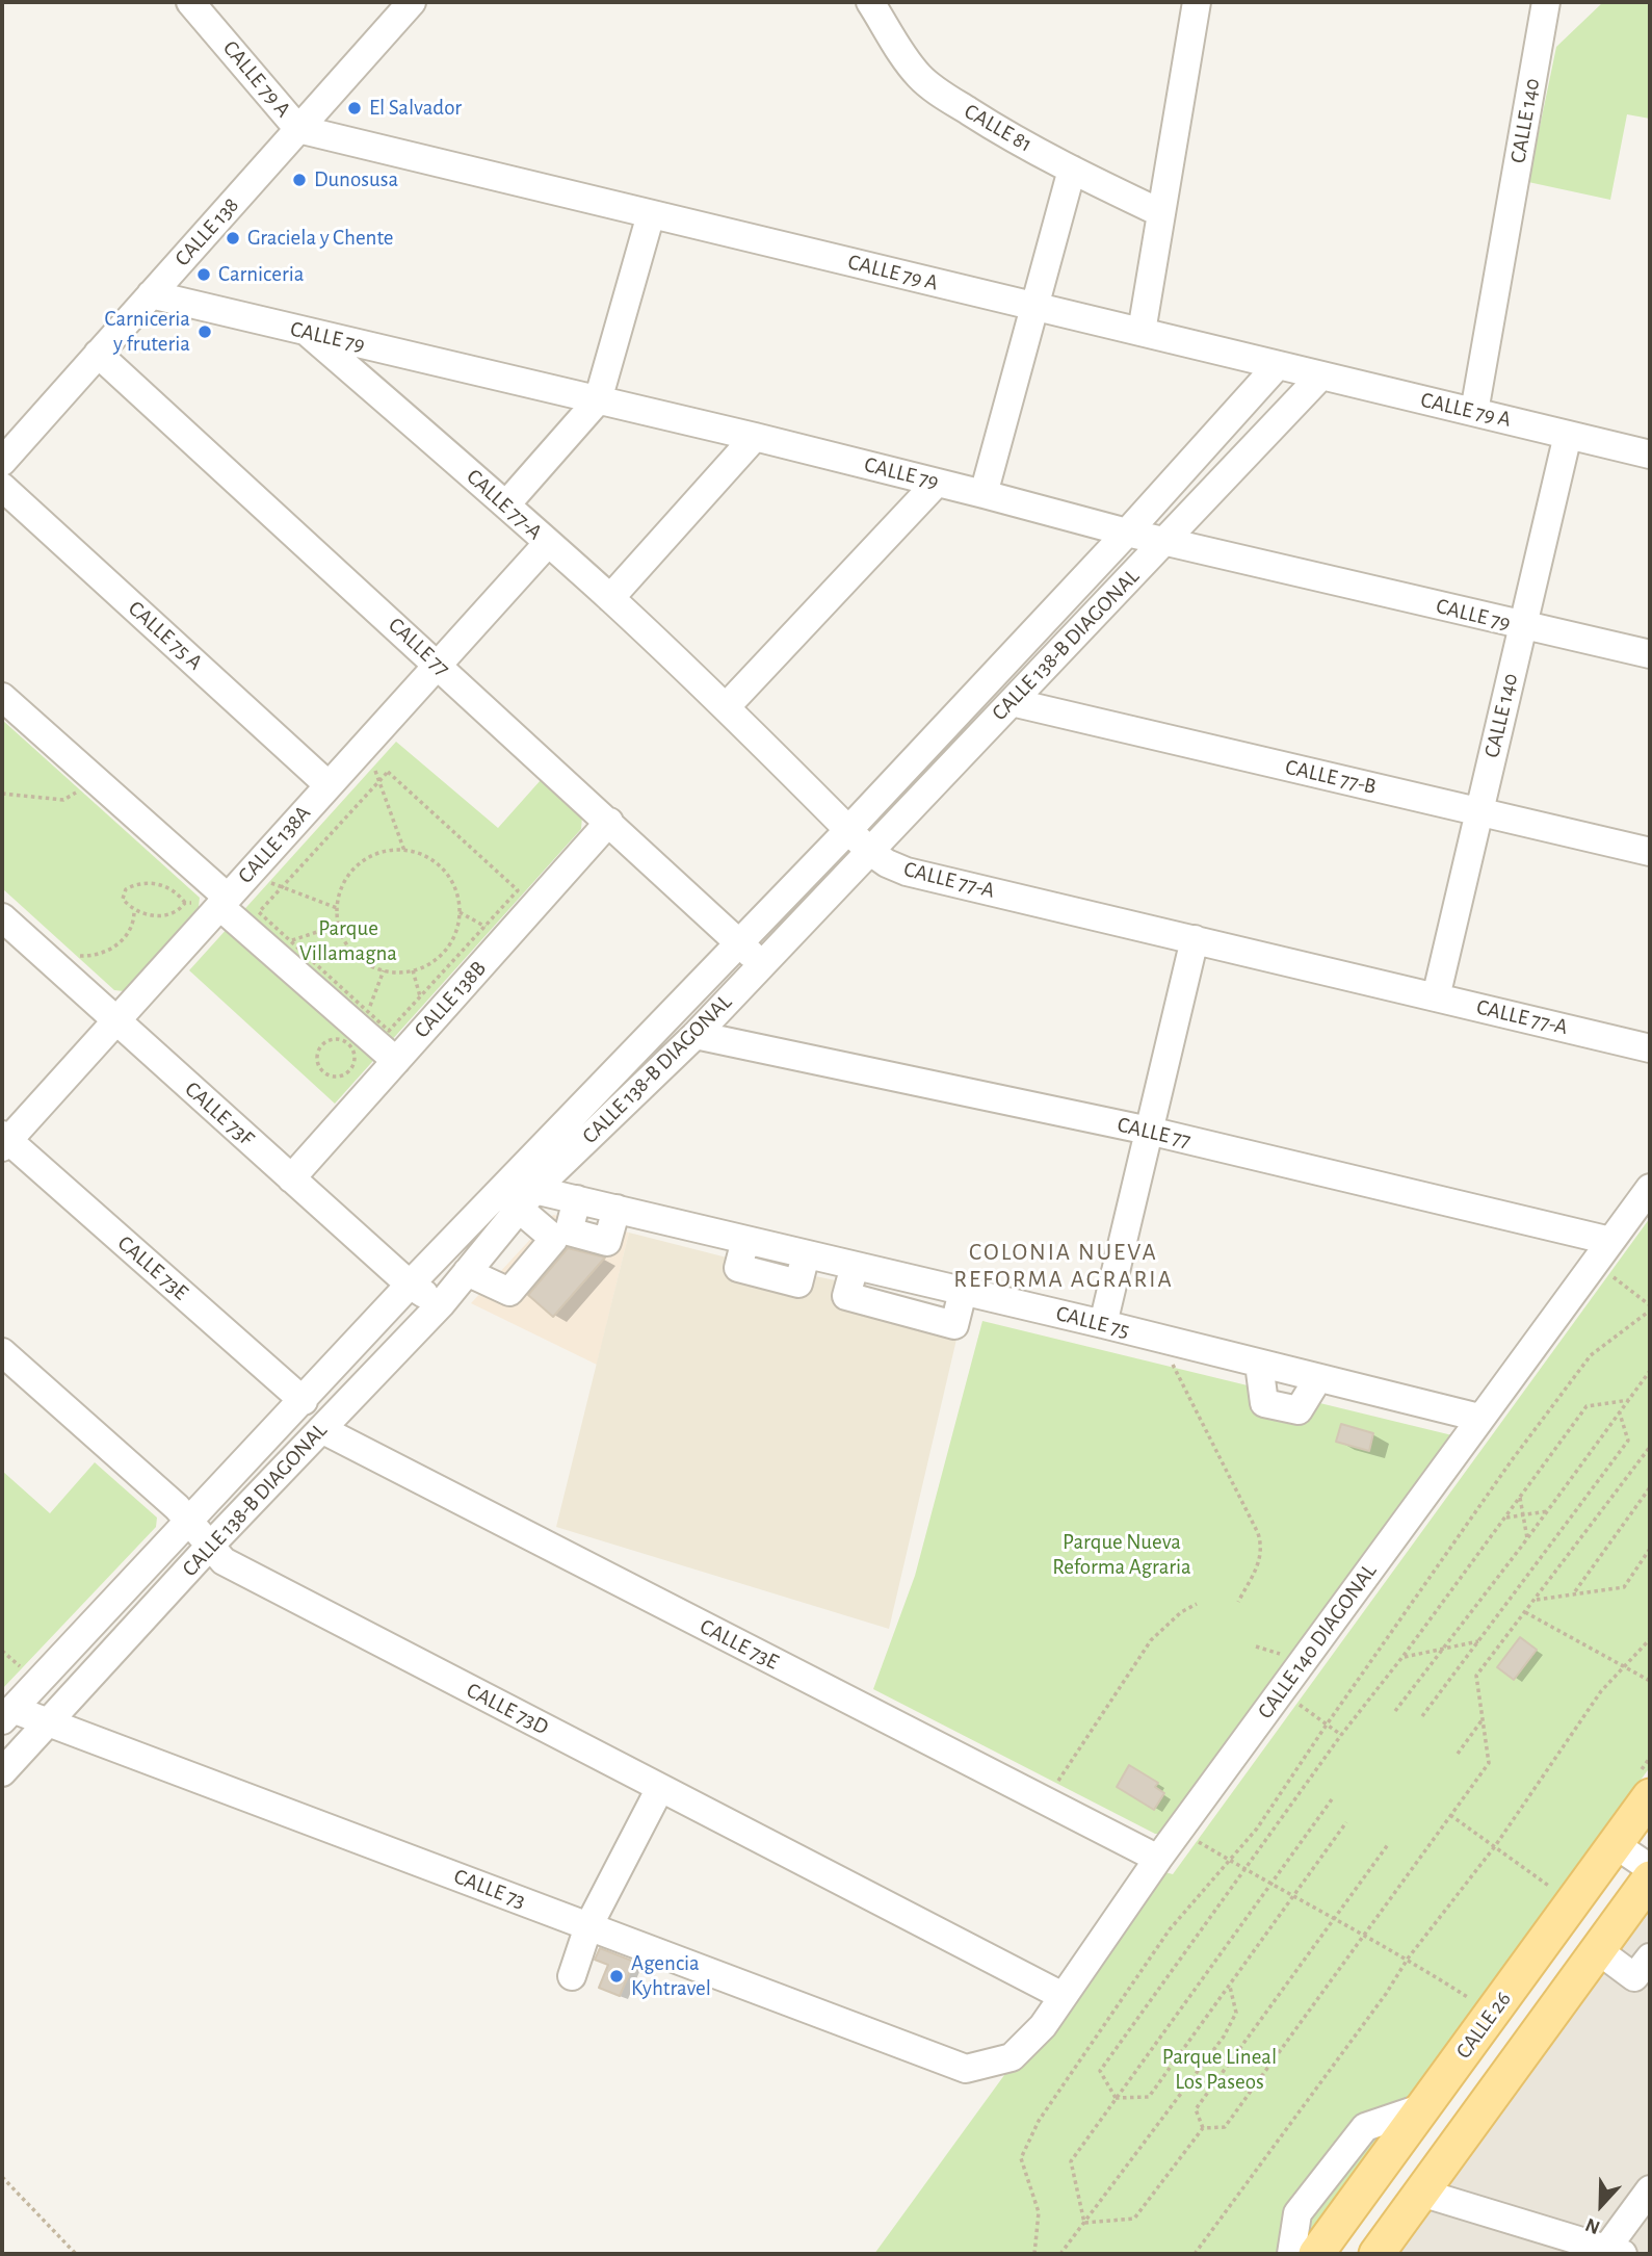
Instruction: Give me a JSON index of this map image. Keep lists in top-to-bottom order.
{
  "streets": {
    "main road": ["CALLE 26"],
    "street": [
      "CALLE 79 A",
      "CALLE 140",
      "CALLE 81",
      "CALLE 138",
      "CALLE 79",
      "CALLE 77-A",
      "CALLE 75 A",
      "CALLE 138-B DIAGONAL",
      "CALLE 77",
      "CALLE 77-B",
      "CALLE 138A",
      "CALLE 138B",
      "CALLE 73F",
      "CALLE 73E",
      "CALLE 75",
      "CALLE 140 DIAGONAL",
      "CALLE 73D",
      "CALLE 73"
    ]
  },
  "crossings": [
    ["CALLE 79 A", "CALLE 140"],
    ["CALLE 79 A", "CALLE 138"],
    ["CALLE 79 A", "CALLE 138-B DIAGONAL"],
    ["CALLE 140", "CALLE 79"],
    ["CALLE 140", "CALLE 77-A"],
    ["CALLE 140", "CALLE 77-B"],
    ["CALLE 138", "CALLE 79"],
    ["CALLE 138", "CALLE 77"],
    ["CALLE 79", "CALLE 77-A"],
    ["CALLE 79", "CALLE 138-B DIAGONAL"],
    ["CALLE 77-A", "CALLE 138-B DIAGONAL"],
    ["CALLE 77-A", "CALLE 138A"],
    ["CALLE 75 A", "CALLE 138A"],
    ["CALLE 138-B DIAGONAL", "CALLE 77"],
    ["CALLE 138-B DIAGONAL", "CALLE 77-B"],
    ["CALLE 138-B DIAGONAL", "CALLE 73F"],
    ["CALLE 138-B DIAGONAL", "CALLE 73E"],
    ["CALLE 138-B DIAGONAL", "CALLE 75"],
    ["CALLE 138-B DIAGONAL", "CALLE 73D"],
    ["CALLE 138-B DIAGONAL", "CALLE 73"],
    ["CALLE 77", "CALLE 138A"],
    ["CALLE 77", "CALLE 138B"],
    ["CALLE 77", "CALLE 140 DIAGONAL"],
    ["CALLE 138A", "CALLE 73F"],
    ["CALLE 138A", "CALLE 73E"],
    ["CALLE 138B", "CALLE 73F"],
    ["CALLE 73E", "CALLE 140 DIAGONAL"],
    ["CALLE 75", "CALLE 140 DIAGONAL"],
    ["CALLE 140 DIAGONAL", "CALLE 73D"],
    ["CALLE 140 DIAGONAL", "CALLE 73"]
  ],
  "districts": ["COLONIA NUEVA REFORMA AGRARIA"],
  "parks": ["Parque Villamagna", "Parque Nueva Reforma Agraria", "Parque Lineal Los Paseos"],
  "places": [
    "El Salvador",
    "Dunosusa",
    "Graciela y Chente",
    "Carniceria",
    "Carniceria y fruteria",
    "Agencia Kyhtravel"
  ],
  "north": "bottom"
}
